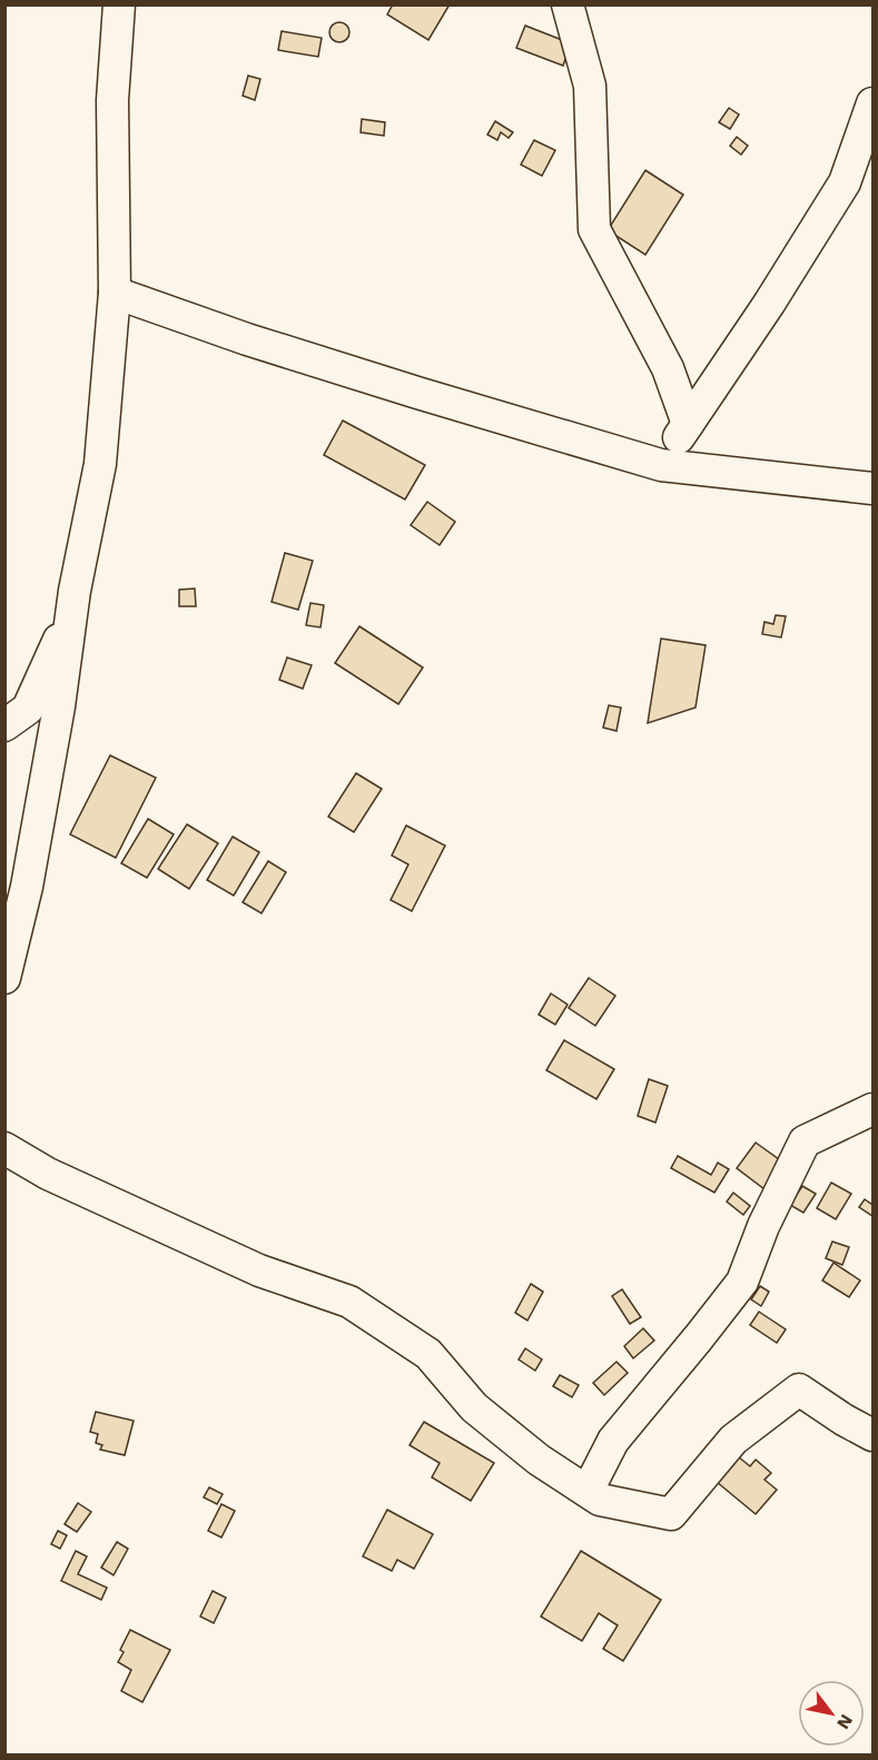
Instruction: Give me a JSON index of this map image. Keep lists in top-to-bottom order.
{
  "north": "bottom right"
}
